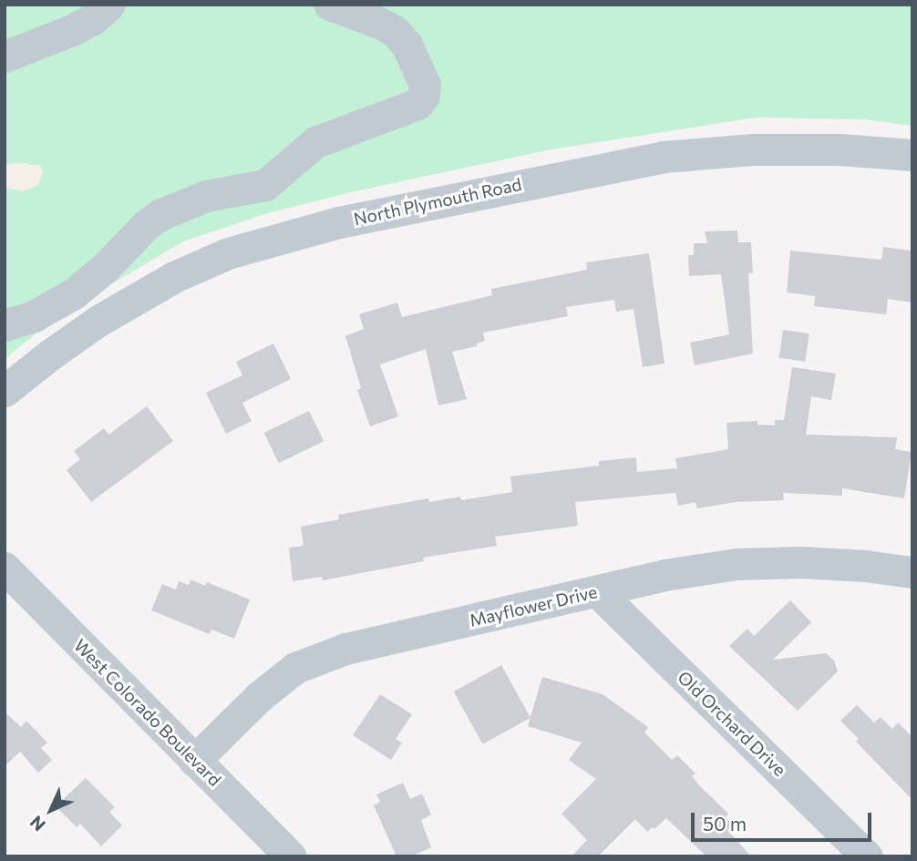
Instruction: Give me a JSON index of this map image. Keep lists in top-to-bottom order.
{
  "streets": {
    "street": [
      "North Plymouth Road",
      "Mayflower Drive",
      "West Colorado Boulevard",
      "Old Orchard Drive"
    ]
  },
  "crossings": [
    ["Mayflower Drive", "West Colorado Boulevard"],
    ["Mayflower Drive", "Old Orchard Drive"]
  ],
  "scale_bar": "50 m",
  "north": "bottom left"
}
